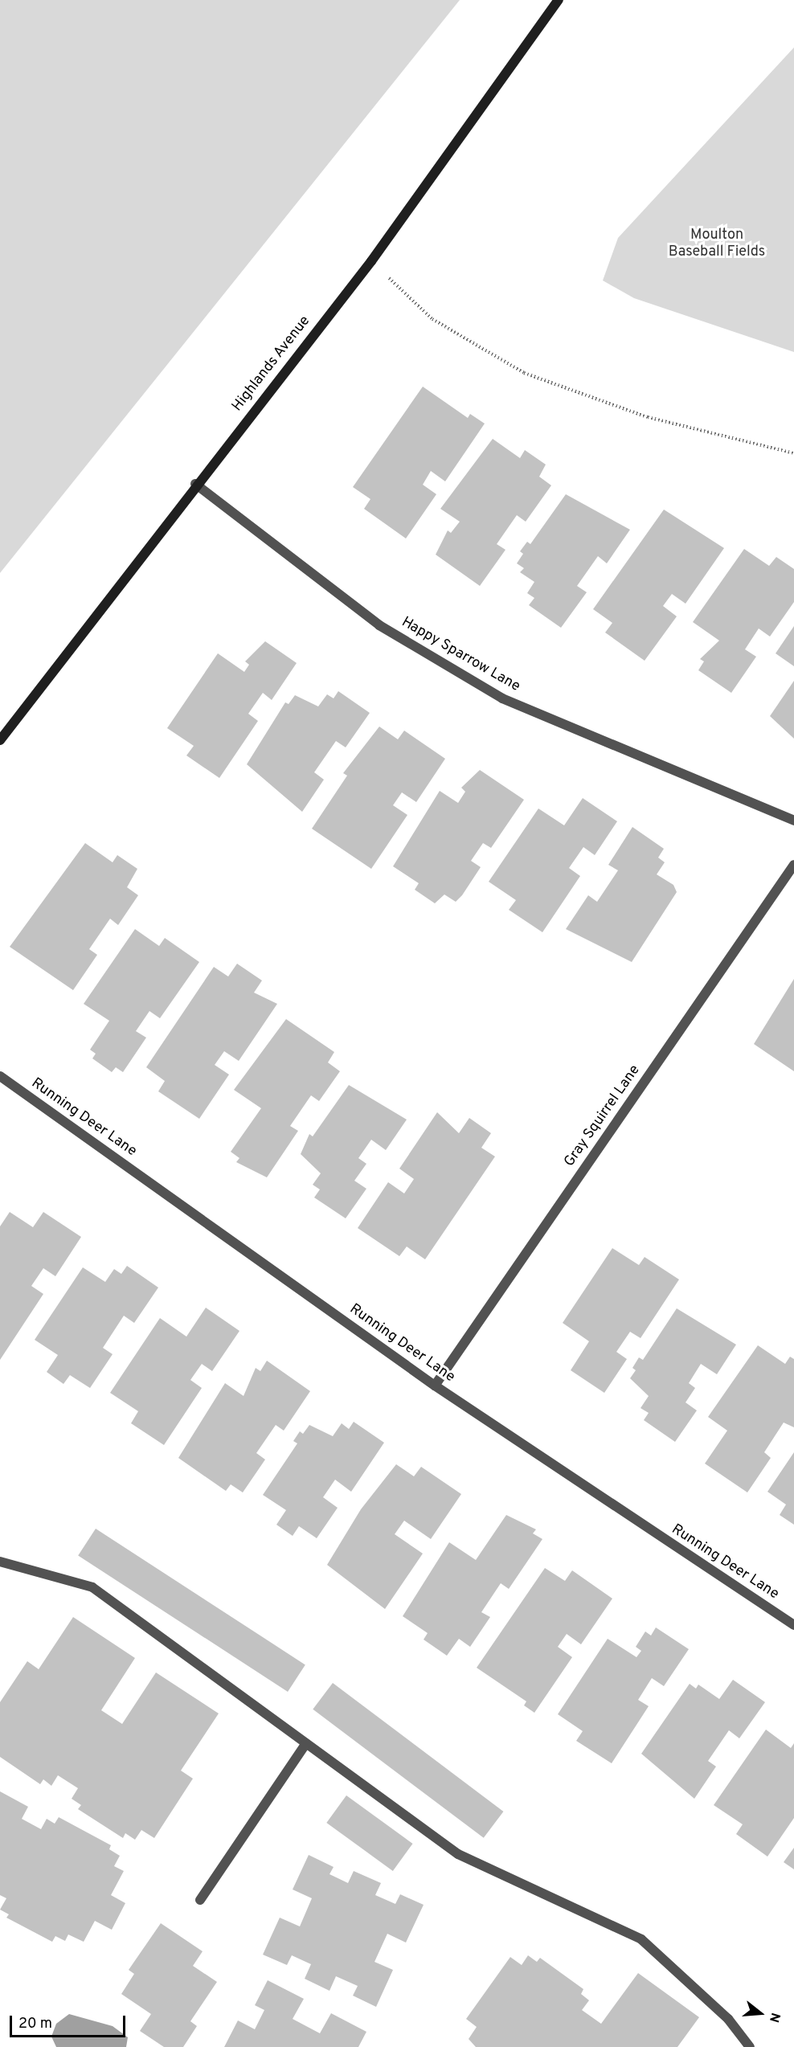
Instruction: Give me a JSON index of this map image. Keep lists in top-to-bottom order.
{
  "streets": {
    "main road": ["Highlands Avenue"],
    "street": ["Happy Sparrow Lane", "Gray Squirrel Lane", "Running Deer Lane"]
  },
  "crossings": [
    ["Highlands Avenue", "Happy Sparrow Lane"],
    ["Gray Squirrel Lane", "Running Deer Lane"]
  ],
  "parks": ["Moulton Baseball Fields"],
  "scale_bar": "20 m",
  "north": "right"
}
